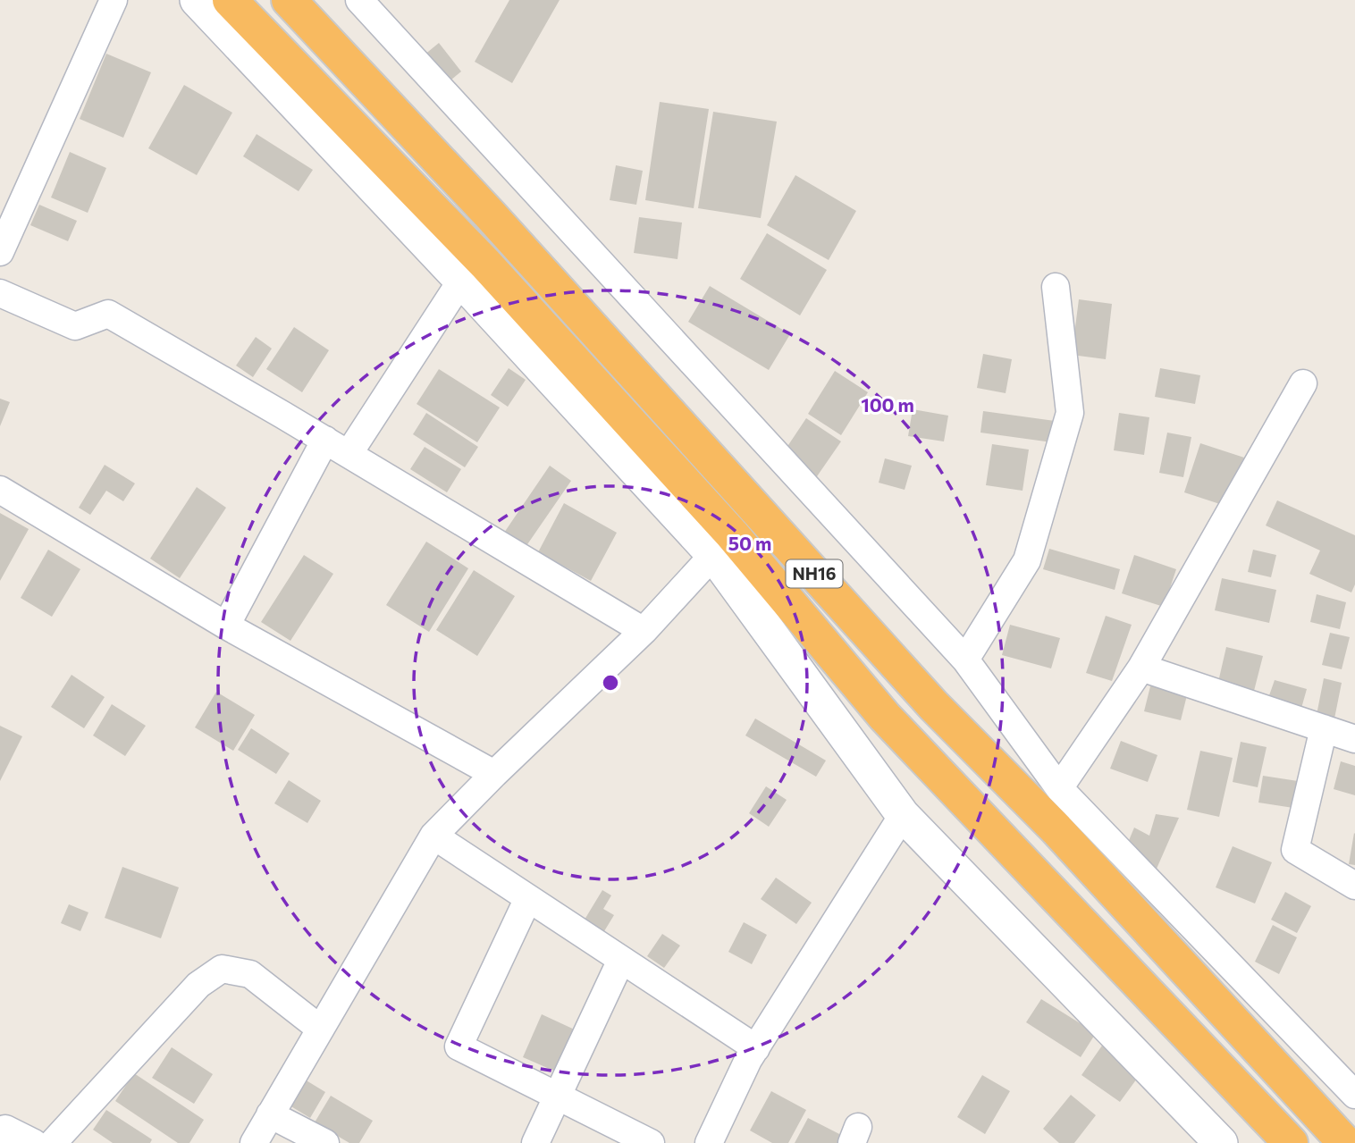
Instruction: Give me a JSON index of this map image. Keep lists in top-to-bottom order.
{
  "streets": {
    "highway": ["NH16"]
  },
  "rings": ["100 m", "50 m"]
}
